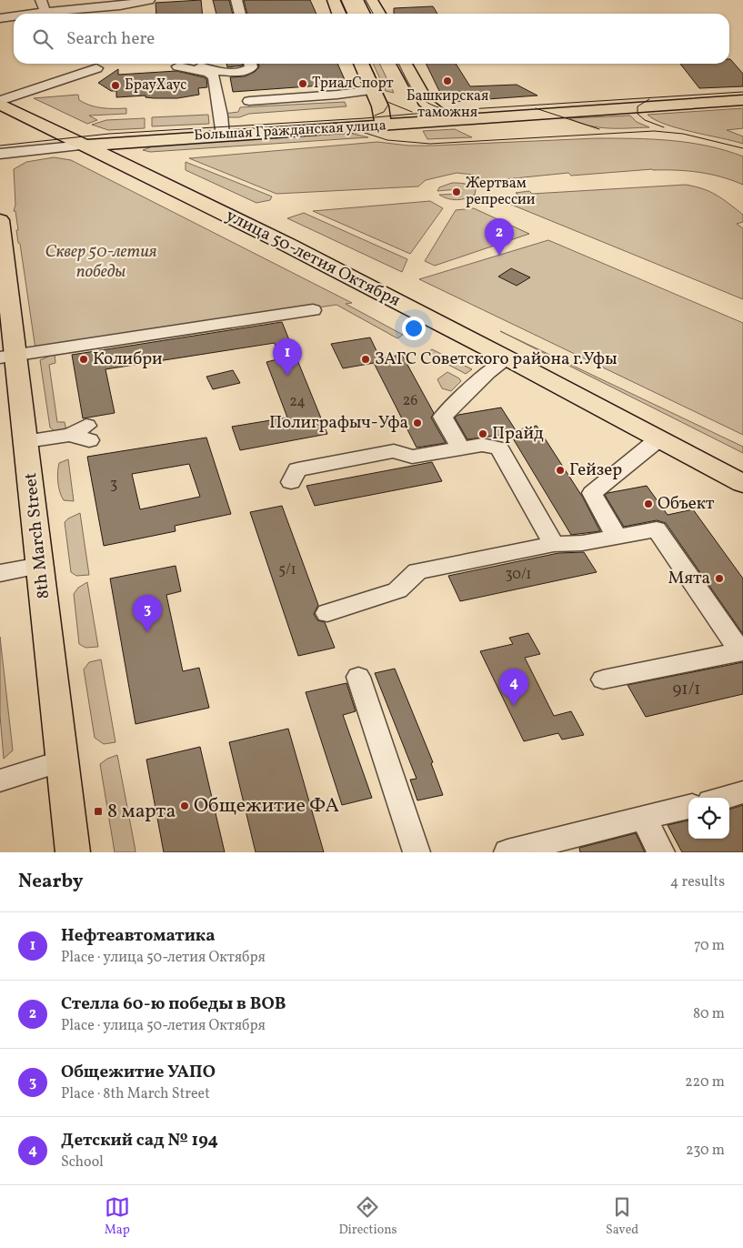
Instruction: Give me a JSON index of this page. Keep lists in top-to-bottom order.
{
  "streets": {
    "main road": ["Большая Гражданская улица", "улица 50-летия Октября", "8th March Street"]
  },
  "crossings": [
    ["Большая Гражданская улица", "улица 50-летия Октября"]
  ],
  "parks": ["Сквер 50-летия победы"],
  "places": {
    "other": [
      "Башкирская таможня",
      "ТриалСпорт",
      "БрауХаус",
      "Жертвам репрессии",
      "Колибри",
      "ЗАГС Советского района г.Уфы",
      "Полиграфыч-Уфа",
      "Прайд",
      "Гейзер",
      "Объект",
      "Мята",
      "Общежитие ФА"
    ],
    "transit": ["8 марта"]
  },
  "house_numbers": [
    "26",
    "24",
    "3",
    "5/1",
    "30/1",
    "91/1"
  ],
  "page": {
    "search": "Search here",
    "pins": [
      "2",
      "1",
      "3",
      "4"
    ],
    "heading": ["Nearby", "4 results"],
    "list": [
      {
        "mark": "1",
        "name": "Нефтеавтоматика",
        "note": "Place · улица 50-летия Октября",
        "value": "70 m"
      },
      {
        "mark": "2",
        "name": "Стелла 60-ю победы в ВОВ",
        "note": "Place · улица 50-летия Октября",
        "value": "80 m"
      },
      {
        "mark": "3",
        "name": "Общежитие УАПО",
        "note": "Place · 8th March Street",
        "value": "220 m"
      },
      {
        "mark": "4",
        "name": "Детский сад № 194",
        "note": "School",
        "value": "230 m"
      }
    ],
    "nav": ["Map", "Directions", "Saved"]
  }
}
